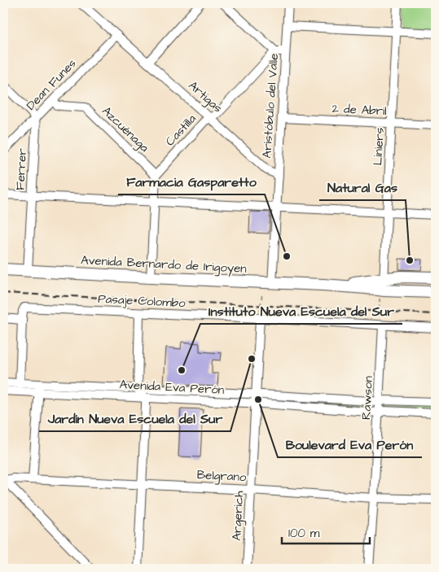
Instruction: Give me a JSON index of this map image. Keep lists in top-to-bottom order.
{
  "streets": {
    "main road": ["Avenida Bernardo de Irigoyen"],
    "street": [
      "Dean Funes",
      "Artigas",
      "Aristóbulo del Valle",
      "2 de Abril",
      "Azcuénaga",
      "Castilla",
      "Liniers",
      "Ferrer",
      "Pasaje Colombo",
      "Avenida Eva Perón",
      "Rawson",
      "Belgrano",
      "Argerich"
    ]
  },
  "crossings": [
    ["Dean Funes", "Artigas"],
    ["Dean Funes", "Azcuénaga"],
    ["Dean Funes", "Ferrer"],
    ["Artigas", "Aristóbulo del Valle"],
    ["Artigas", "Castilla"],
    ["Aristóbulo del Valle", "2 de Abril"],
    ["Aristóbulo del Valle", "Avenida Bernardo de Irigoyen"],
    ["2 de Abril", "Liniers"],
    ["Azcuénaga", "Castilla"],
    ["Ferrer", "Avenida Bernardo de Irigoyen"],
    ["Pasaje Colombo", "Rawson"],
    ["Pasaje Colombo", "Argerich"],
    ["Avenida Eva Perón", "Rawson"],
    ["Avenida Eva Perón", "Argerich"],
    ["Rawson", "Belgrano"],
    ["Belgrano", "Argerich"]
  ],
  "places": [
    "Farmacia Gasparetto",
    "Natural Gas",
    "Jardín Nueva Escuela del Sur",
    "Instituto Nueva Escuela del Sur",
    "Boulevard Eva Perón"
  ],
  "scale_bar": "100 m"
}
